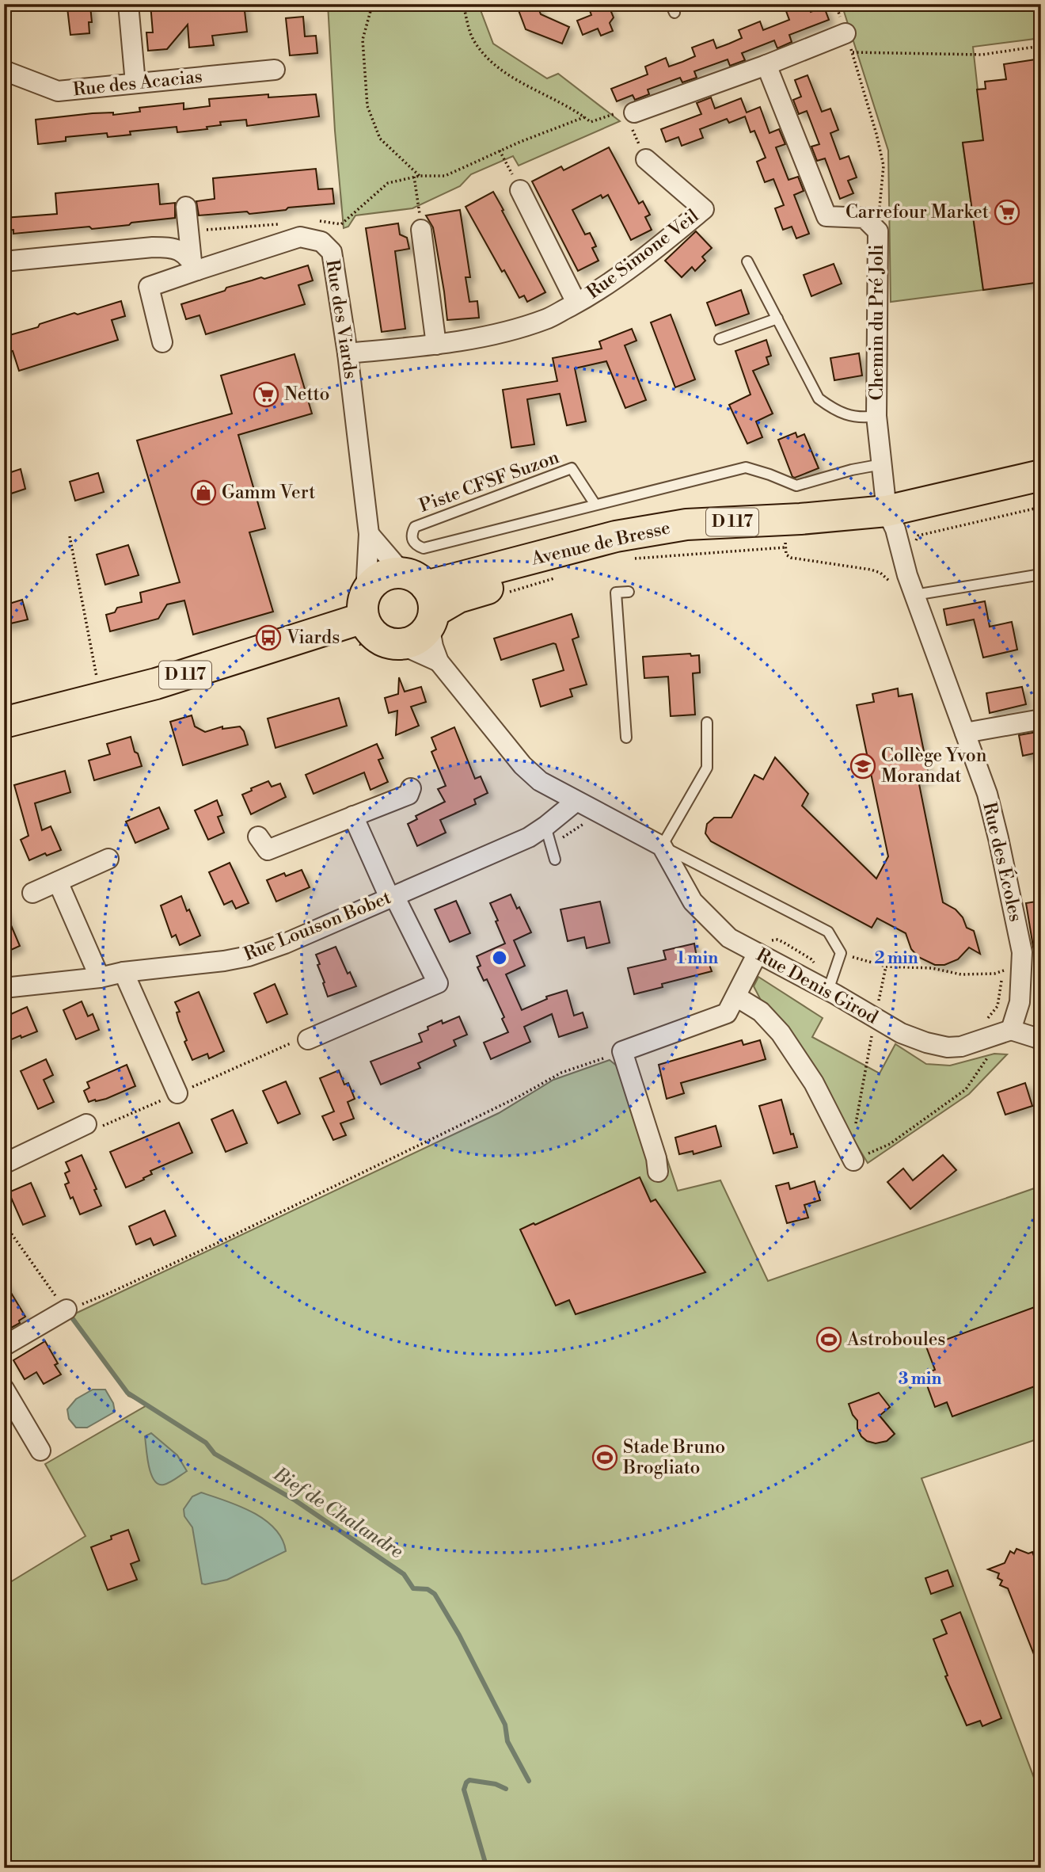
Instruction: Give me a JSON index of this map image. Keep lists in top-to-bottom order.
{
  "streets": {
    "main road": ["D 117", "Avenue de Bresse"],
    "street": [
      "Rue des Acacias",
      "Rue Simone Veil",
      "Rue des Viards",
      "Chemin du Pré Joli",
      "Rue des Écoles",
      "Rue Louison Bobet",
      "Rue Denis Girod"
    ],
    "lane": ["Piste CFSF Suzon"]
  },
  "crossings": [
    ["Rue Simone Veil", "Rue des Viards"],
    ["Rue des Viards", "D 117"],
    ["Rue des Viards", "Avenue de Bresse"],
    ["Chemin du Pré Joli", "Piste CFSF Suzon"],
    ["Chemin du Pré Joli", "Avenue de Bresse"],
    ["Chemin du Pré Joli", "Rue des Écoles"],
    ["D 117", "Avenue de Bresse"],
    ["Avenue de Bresse", "Rue des Écoles"],
    ["Rue des Écoles", "Rue Denis Girod"]
  ],
  "water": ["Bief de Chalandre"],
  "places": {
    "supermarket": ["Carrefour Market", "Netto"],
    "shop": ["Gamm Vert"],
    "bus stop": ["Viards"],
    "school or university": ["Collège Yvon Morandat"],
    "sports": ["Astroboules", "Stade Bruno Brogliato"]
  },
  "rings": ["1 min", "2 min", "3 min"]
}
